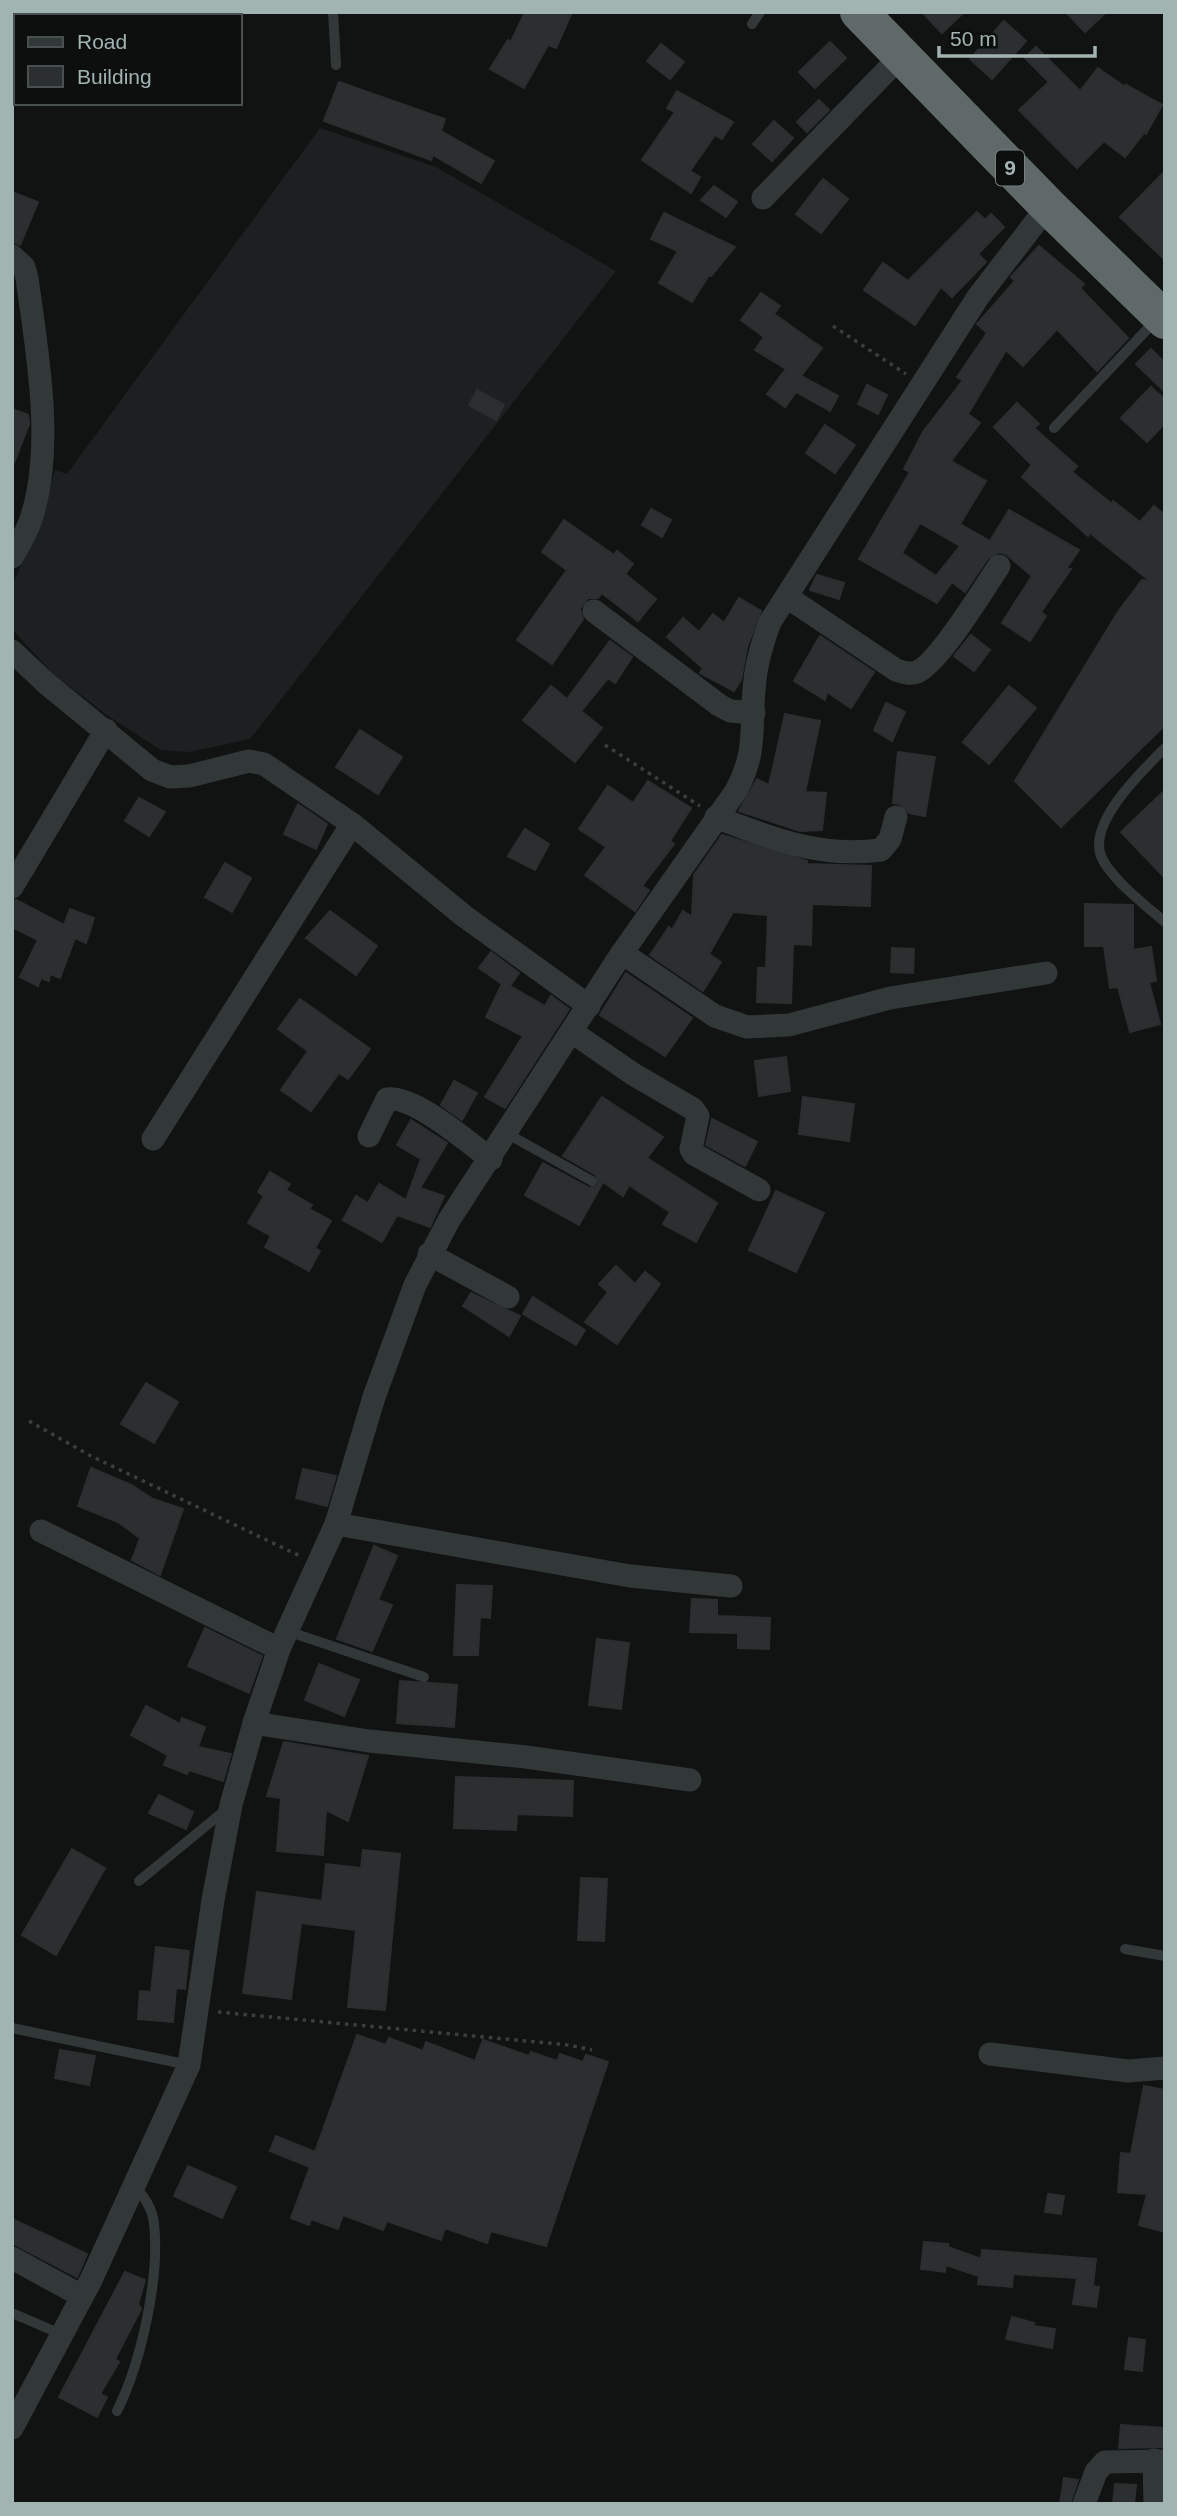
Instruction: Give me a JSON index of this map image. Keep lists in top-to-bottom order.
{
  "streets": {
    "highway": ["9"]
  },
  "legend": ["Road", "Building"],
  "scale_bar": "50 m"
}
